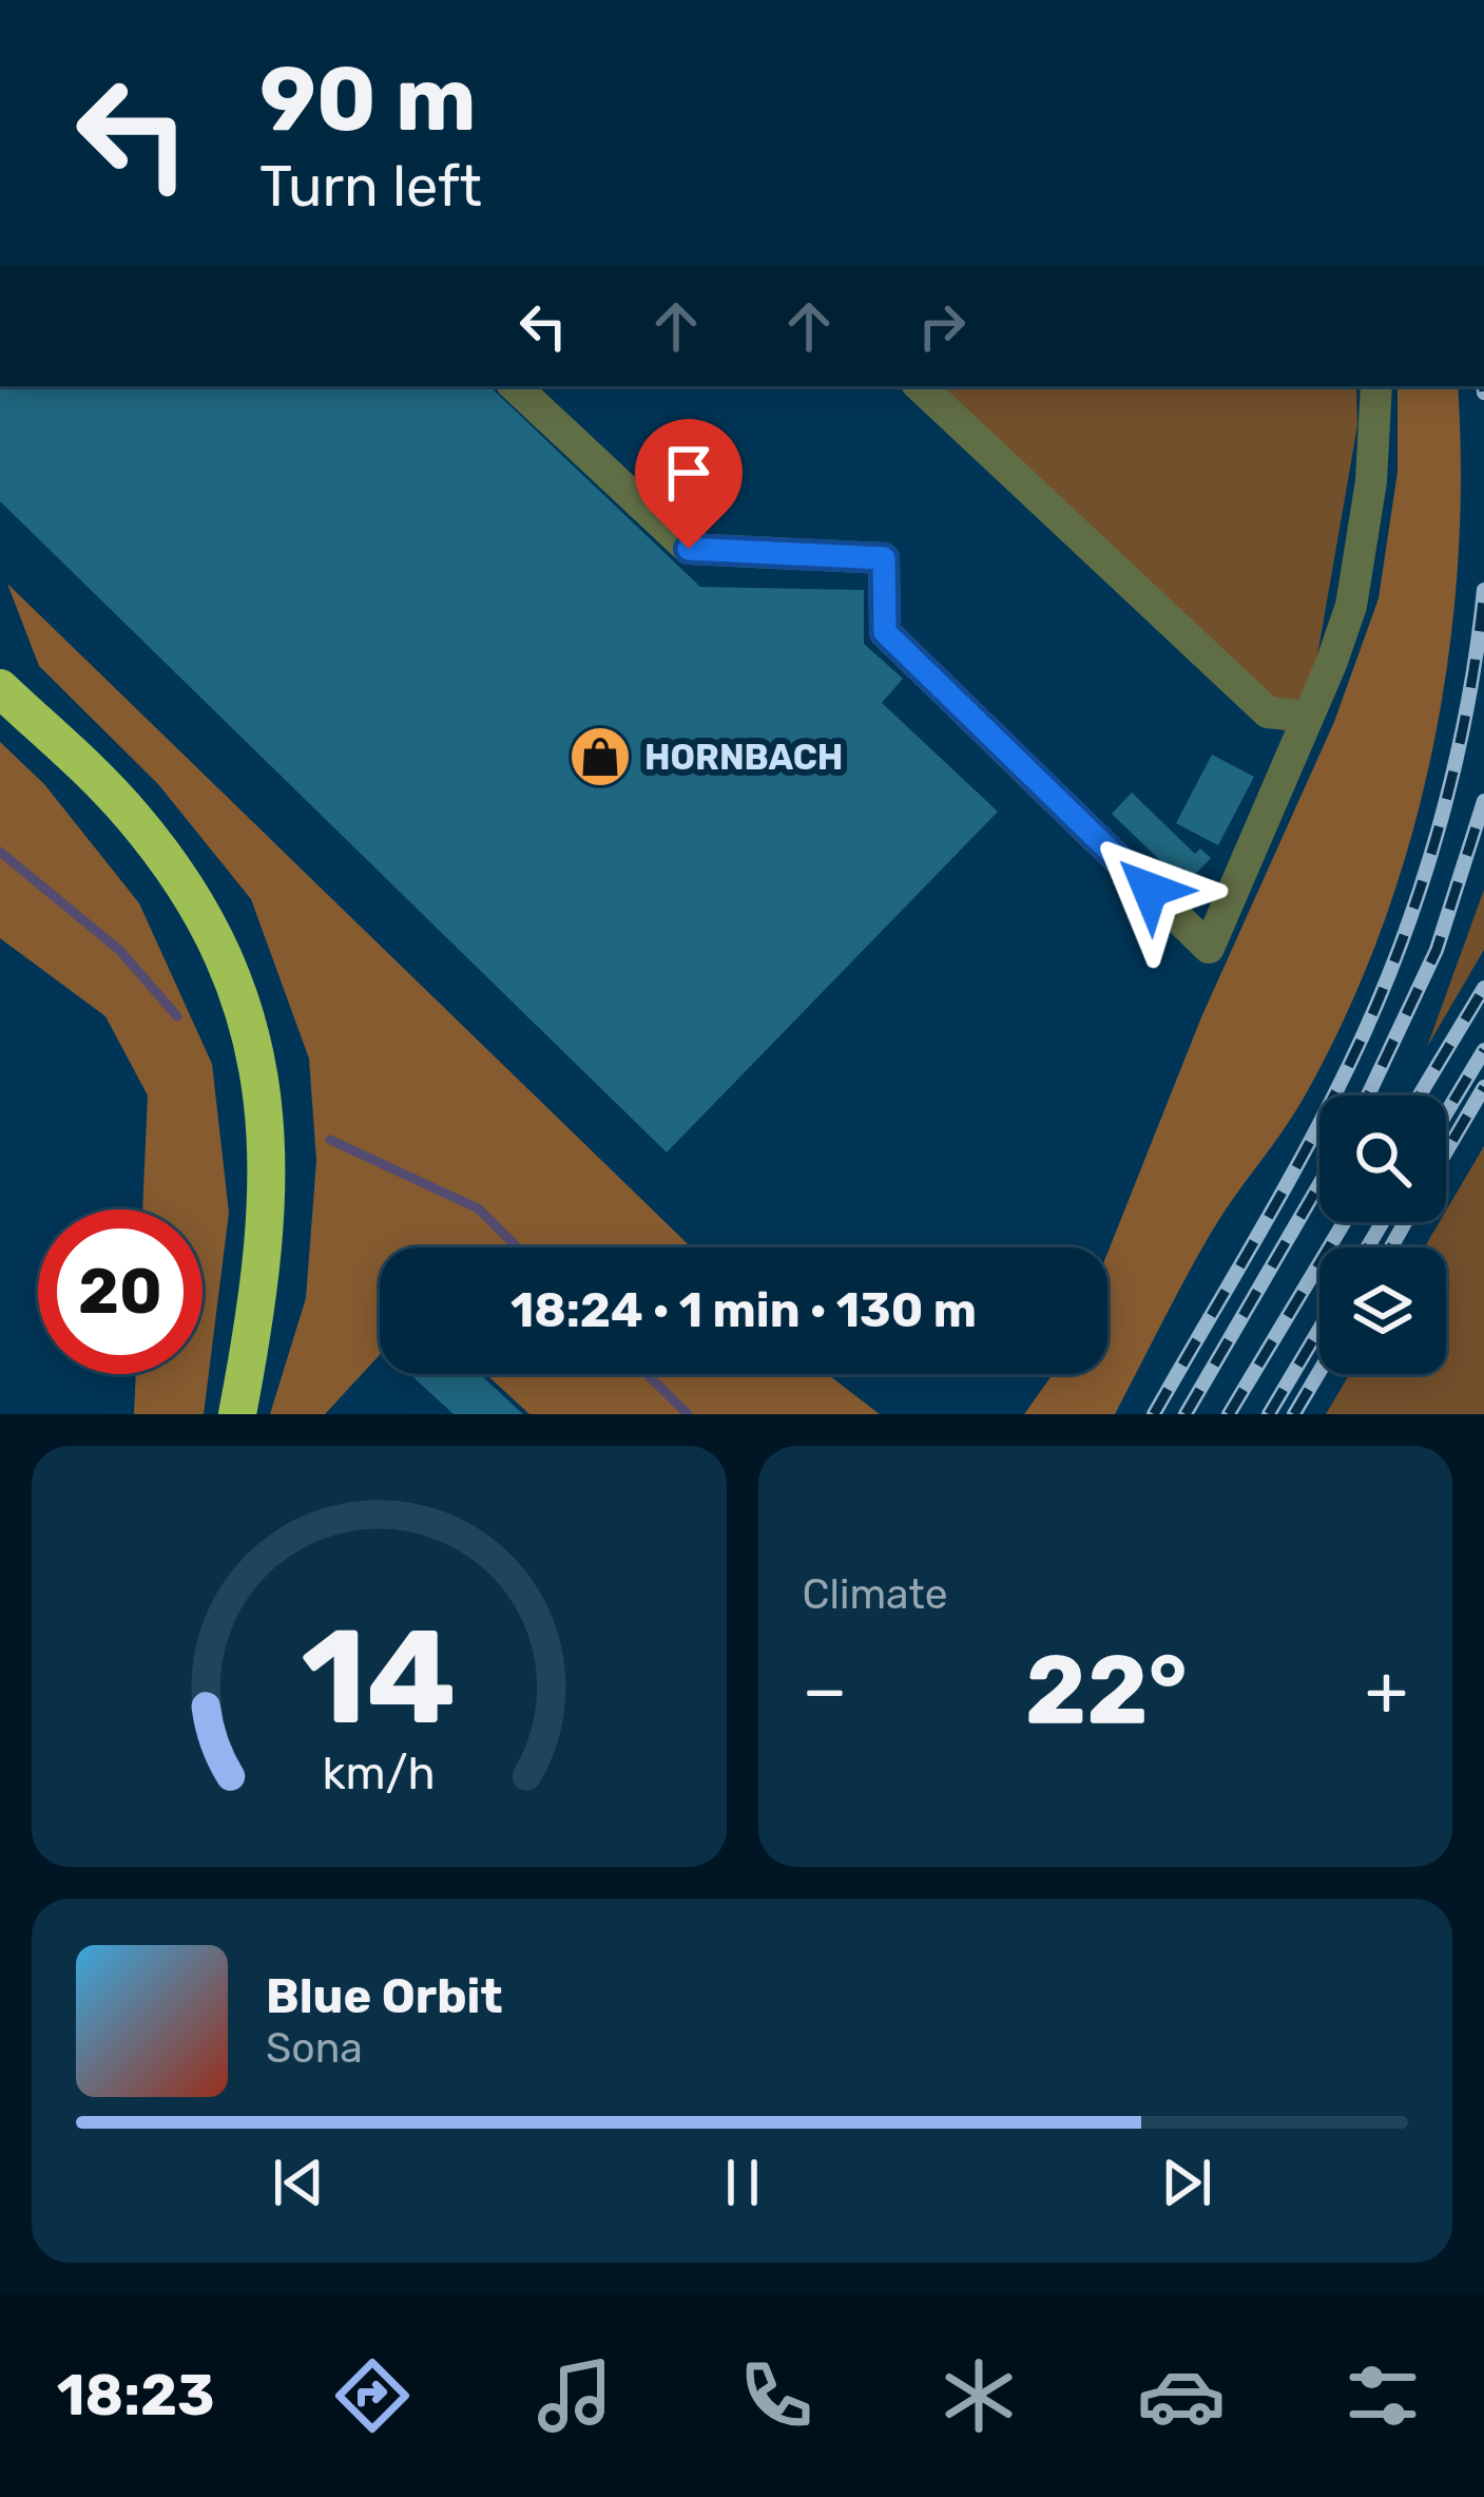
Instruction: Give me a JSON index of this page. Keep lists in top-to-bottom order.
{
  "places": {
    "shop": ["HORNBACH"]
  },
  "page": {
    "turn": ["90 m", "Turn left"],
    "limit": "20",
    "trip": "18:24 · 1 min · 130 m",
    "tile": "Climate",
    "heat": ["−", "22°", "+"],
    "song": ["Blue Orbit", "Sona"],
    "tabs": "18:23",
    "gauge": ["14", "km/h"]
  }
}
